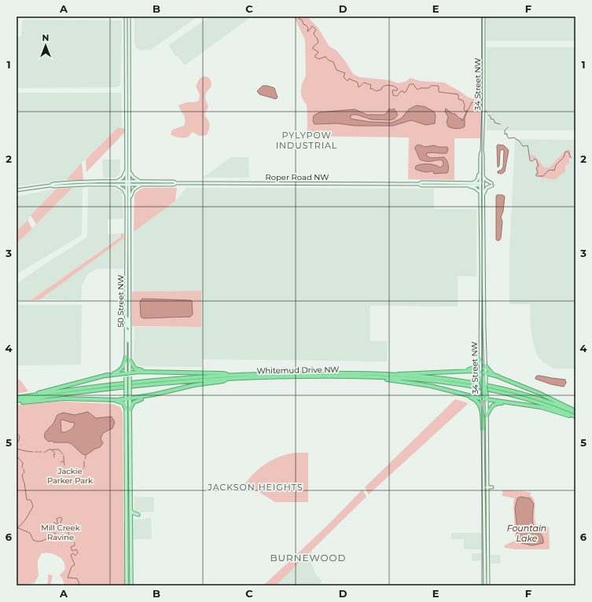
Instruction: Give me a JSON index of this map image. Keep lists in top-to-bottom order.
{
  "streets": {
    "highway": ["Whitemud Drive NW"],
    "main road": ["34 Street NW", "Roper Road NW", "50 Street NW"]
  },
  "crossings": [
    ["34 Street NW", "Roper Road NW"],
    ["Roper Road NW", "50 Street NW"]
  ],
  "districts": ["PYLYPOW INDUSTRIAL", "JACKSON HEIGHTS", "BURNEWOOD"],
  "water": ["Fountain Lake"],
  "parks": ["Jackie Parker Park", "Mill Creek Ravine"],
  "north": "top",
  "grid": {
    "columns": [
      "A",
      "B",
      "C",
      "D",
      "E",
      "F"
    ],
    "rows": [
      "1",
      "2",
      "3",
      "4",
      "5",
      "6"
    ]
  }
}
